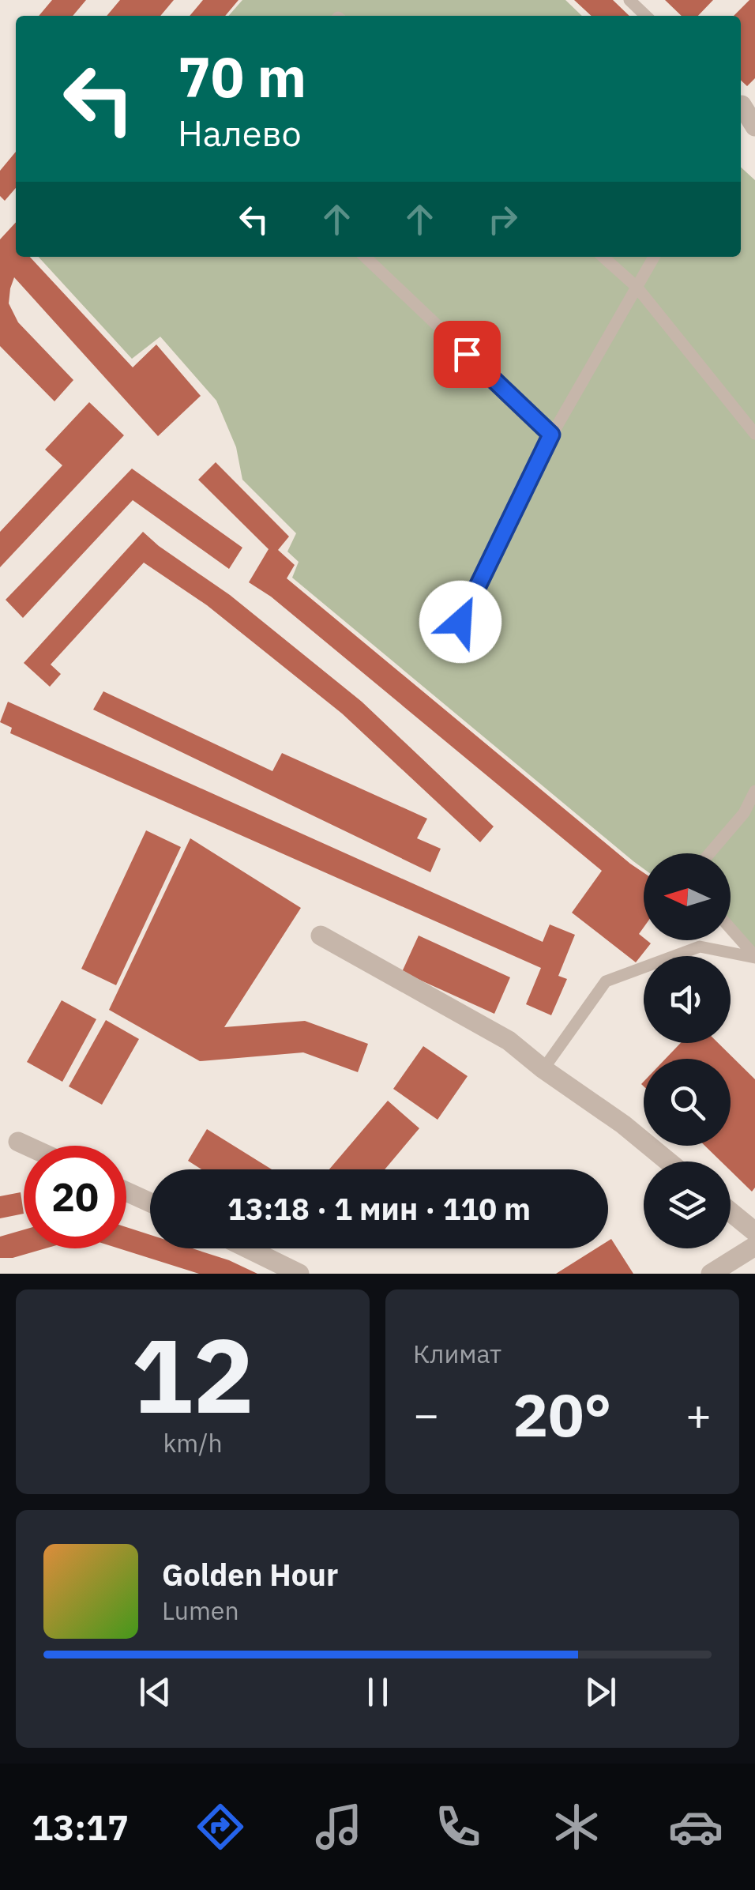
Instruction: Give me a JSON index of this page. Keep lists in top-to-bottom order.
{
  "north": "left",
  "page": {
    "turn": ["70 m", "Налево"],
    "limit": "20",
    "trip": "13:18 · 1 мин · 110 m",
    "tile": [
      ["12", "km/h"],
      "Климат"
    ],
    "heat": ["−", "20°", "+"],
    "song": ["Golden Hour", "Lumen"],
    "tabs": "13:17"
  }
}
